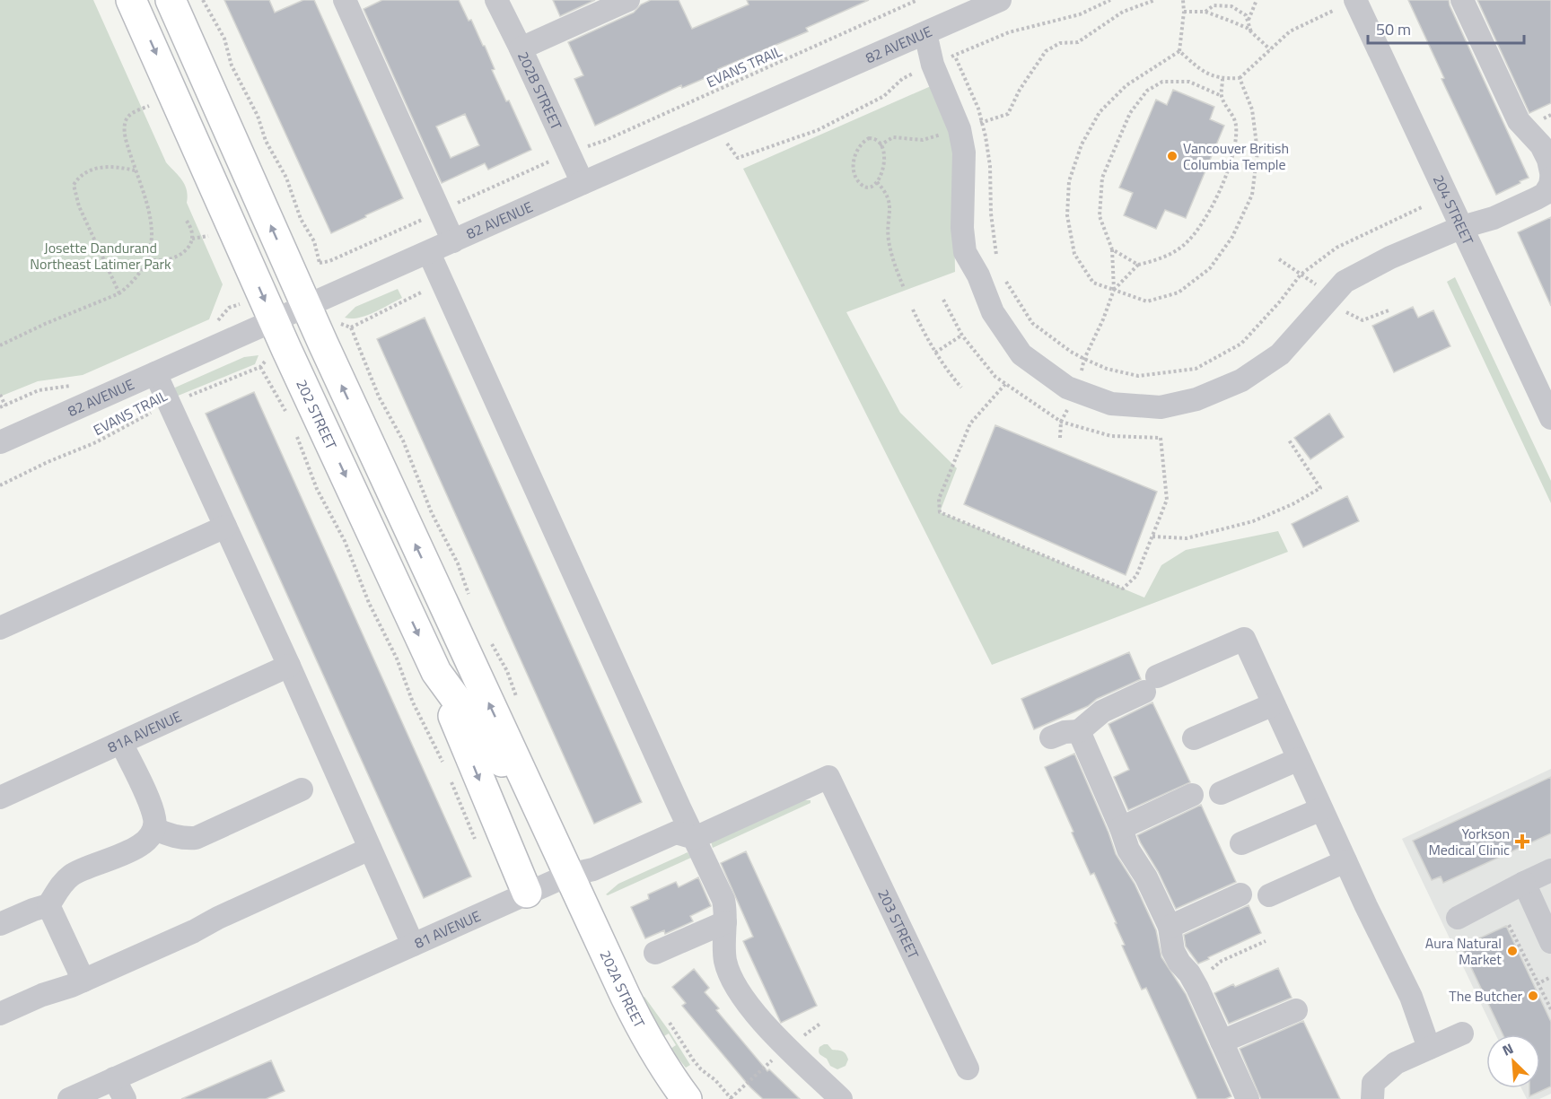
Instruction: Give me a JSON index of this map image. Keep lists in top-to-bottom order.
{
  "streets": {
    "main road": ["202 STREET", "202A STREET"],
    "street": [
      "82 AVENUE",
      "202B STREET",
      "204 STREET",
      "81A AVENUE",
      "203 STREET",
      "81 AVENUE"
    ],
    "path": ["EVANS TRAIL"]
  },
  "crossings": [
    ["82 AVENUE", "202B STREET"],
    ["82 AVENUE", "202 STREET"],
    ["202 STREET", "81 AVENUE"],
    ["202 STREET", "202A STREET"],
    ["203 STREET", "81 AVENUE"],
    ["81 AVENUE", "202A STREET"]
  ],
  "parks": ["Josette Dandurand Northeast Latimer Park"],
  "places": {
    "other": ["Vancouver British Columbia Temple", "Aura Natural Market", "The Butcher"],
    "health": ["Yorkson Medical Clinic"]
  },
  "scale_bar": "50 m",
  "north": "top left"
}
